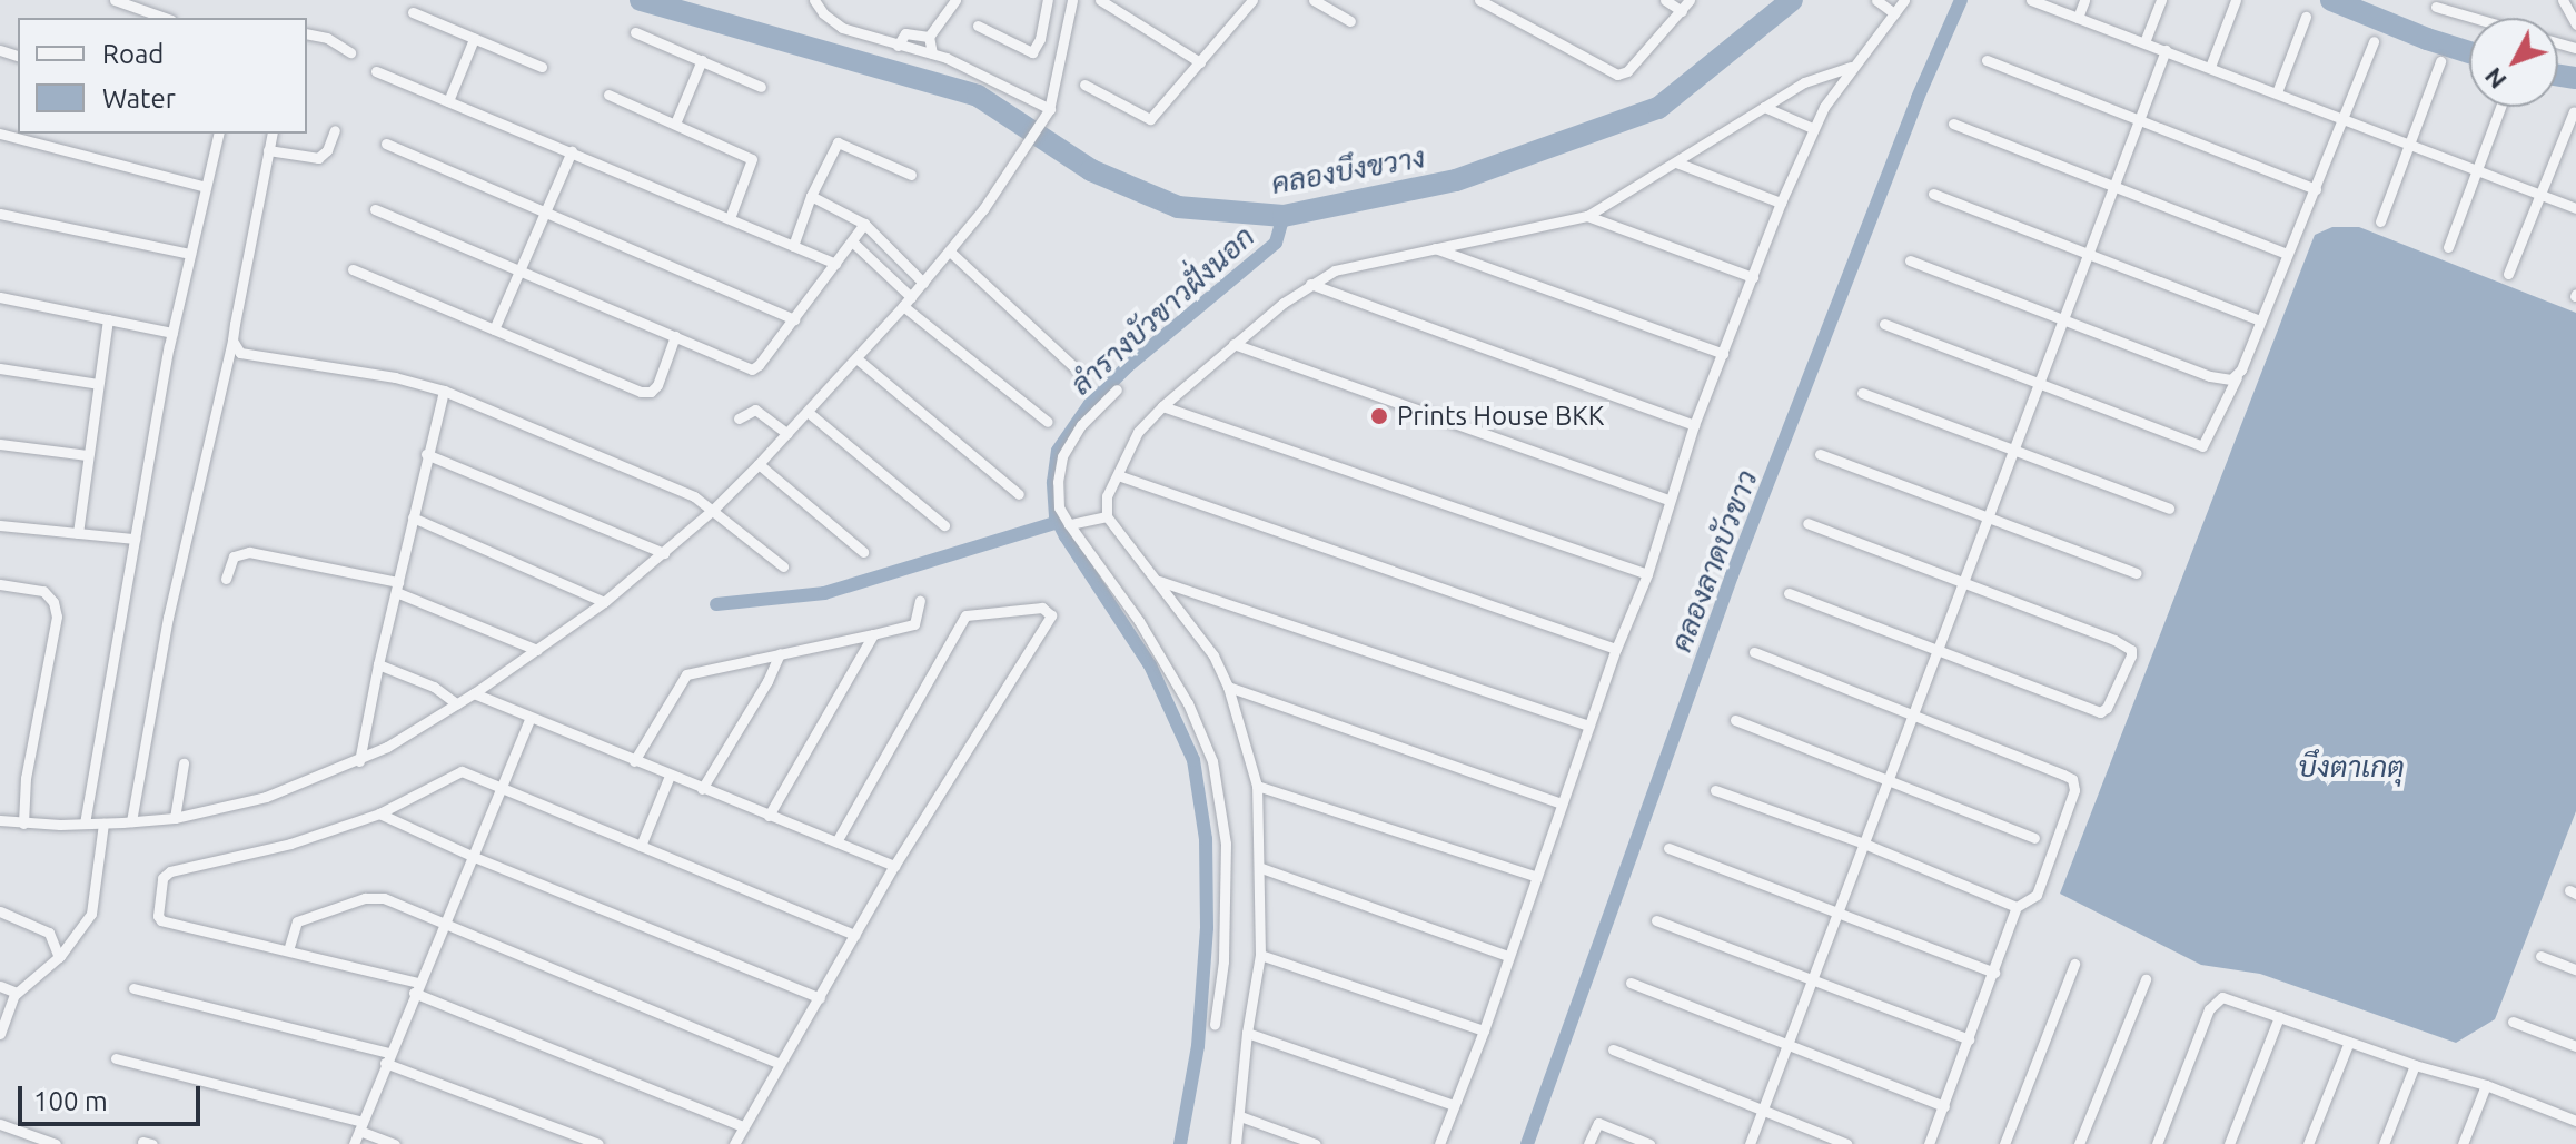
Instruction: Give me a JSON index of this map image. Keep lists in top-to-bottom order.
{
  "water": [
    "คลองบึงขวาง",
    "ลำรางบัวขาวฝั่งนอก",
    "คลองลาดบัวขาว",
    "บึงตาเกตุ"
  ],
  "places": ["Prints House BKK"],
  "legend": ["Road", "Water"],
  "scale_bar": "100 m",
  "north": "bottom left"
}
